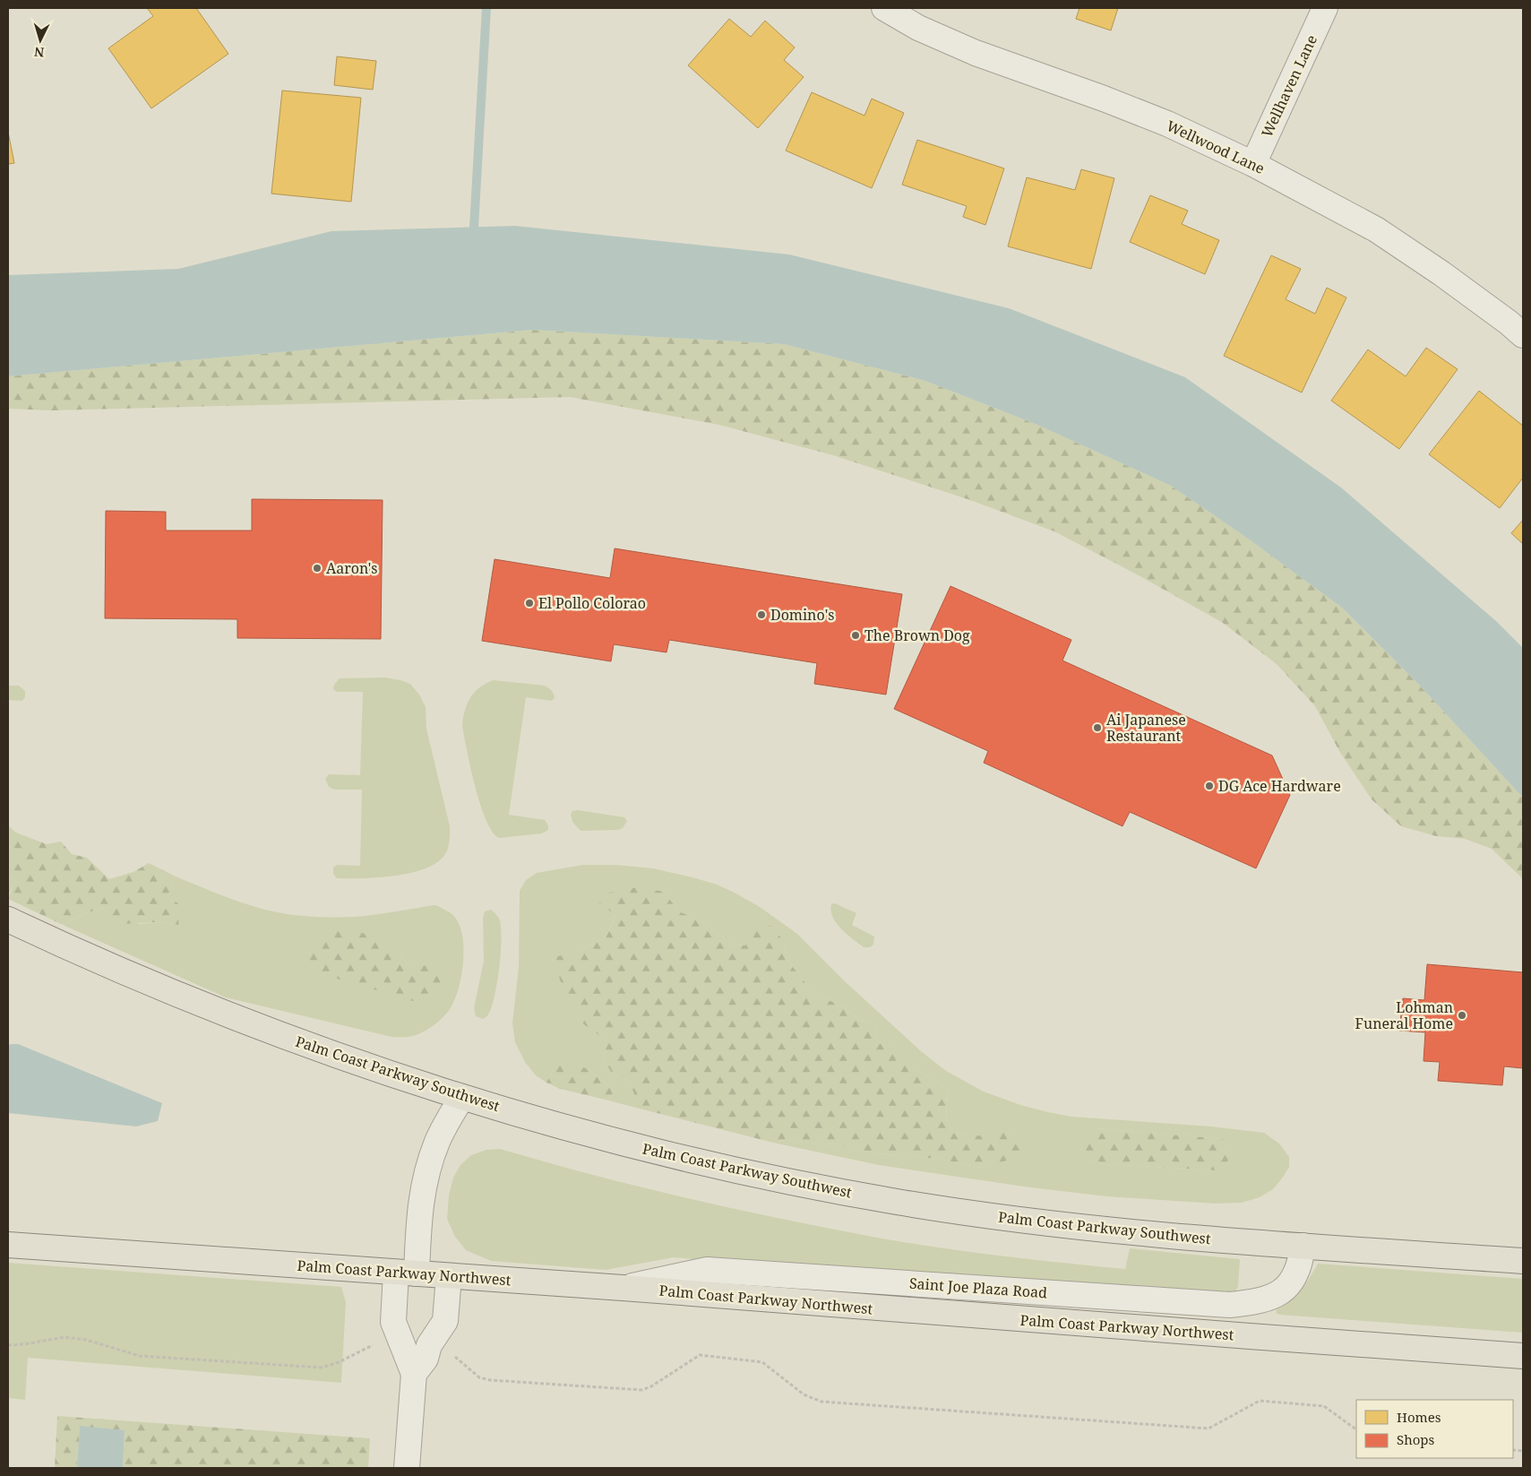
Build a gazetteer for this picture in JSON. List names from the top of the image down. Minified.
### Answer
{"streets":{"main road":["Palm Coast Parkway Southwest","Palm Coast Parkway Northwest"],"street":["Wellhaven Lane","Wellwood Lane","Saint Joe Plaza Road"]},"crossings":[["Wellhaven Lane","Wellwood Lane"],["Palm Coast Parkway Southwest","Saint Joe Plaza Road"],["Palm Coast Parkway Northwest","Saint Joe Plaza Road"]],"places":["Aaron's","El Pollo Colorao","Domino's","The Brown Dog","Ai Japanese Restaurant","DG Ace Hardware","Lohman Funeral Home"],"legend":["Homes","Shops"],"north":"bottom"}
